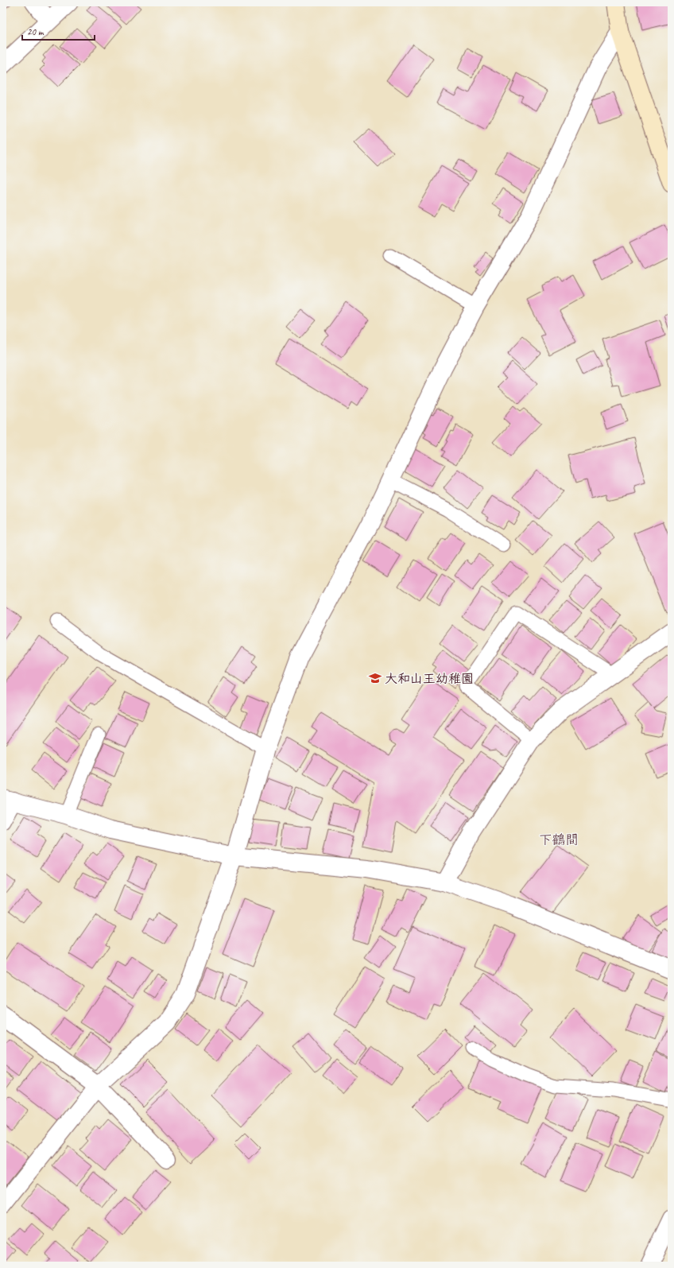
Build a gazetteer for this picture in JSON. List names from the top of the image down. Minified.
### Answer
{"districts":["下鶴間"],"places":{"school or university":["大和山王幼稚園"]},"scale_bar":"20 m"}
